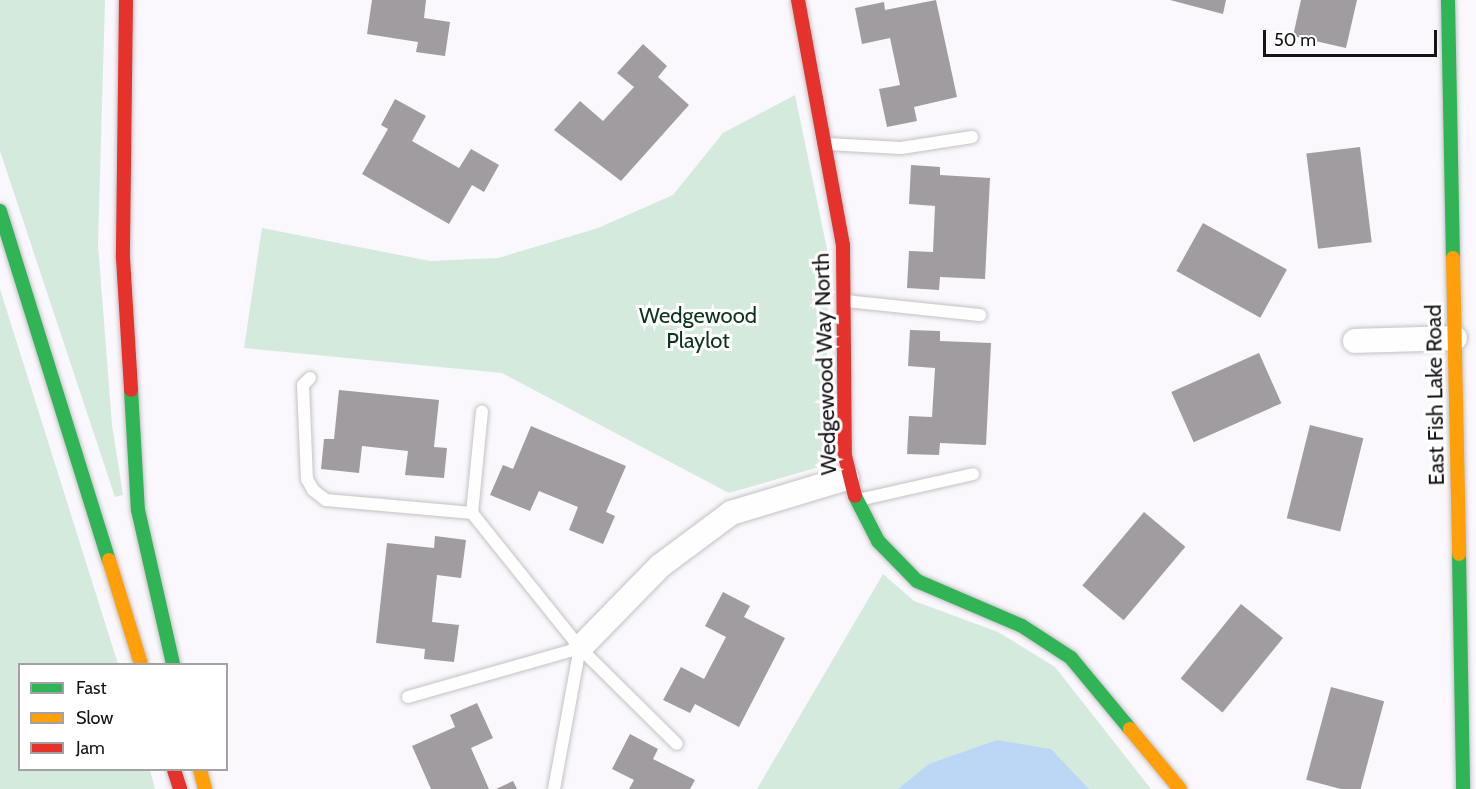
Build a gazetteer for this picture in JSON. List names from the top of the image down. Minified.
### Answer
{"streets":{"main road":["Wedgewood Way North","East Fish Lake Road"]},"parks":["Wedgewood Playlot"],"legend":["Fast","Slow","Jam"],"scale_bar":"50 m"}
